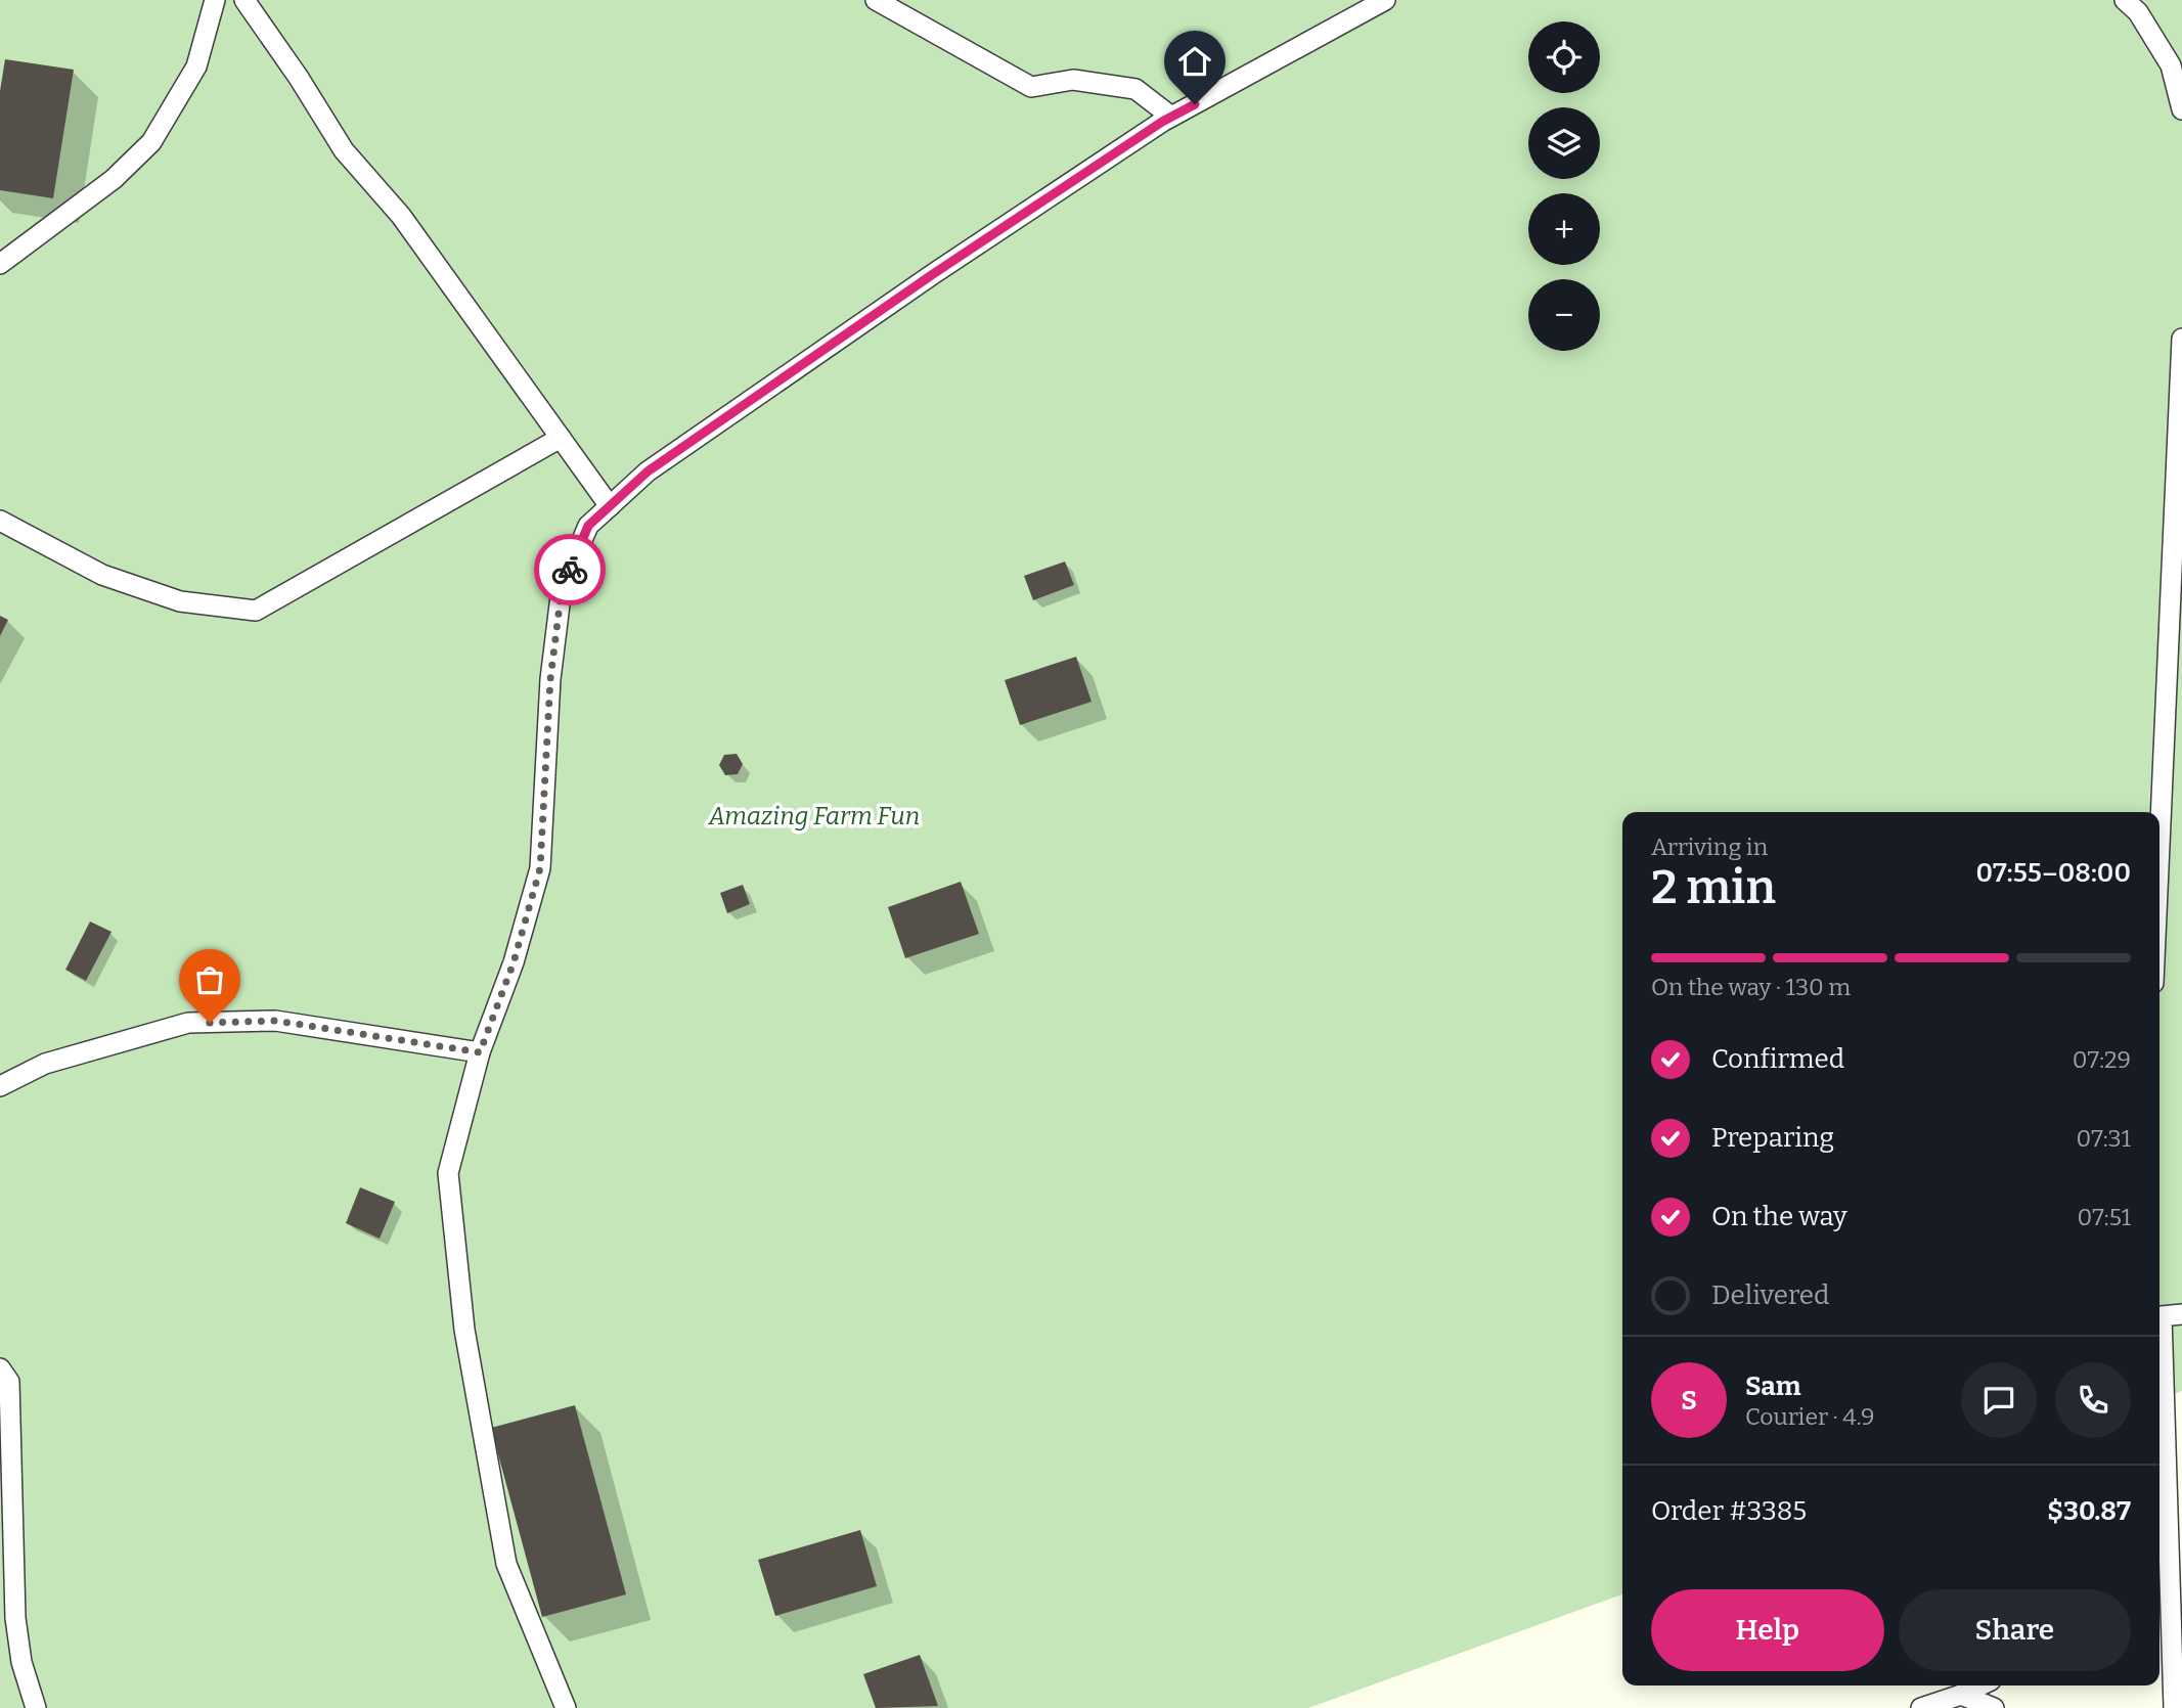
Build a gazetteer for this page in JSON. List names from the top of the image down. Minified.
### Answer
{"parks":["Amazing Farm Fun"],"page":{"map_buttons":["+","−"],"heading":["2 min","Arriving in","07:55–08:00"],"panel":["Sam","Courier · 4.9","Order #3385","$30.87"],"bar":"On the way · 130 m","list":[["Confirmed","07:29"],["Preparing","07:31"],["On the way","07:51"],"Delivered"],"round":"S","buttons":["Help","Share"]}}
